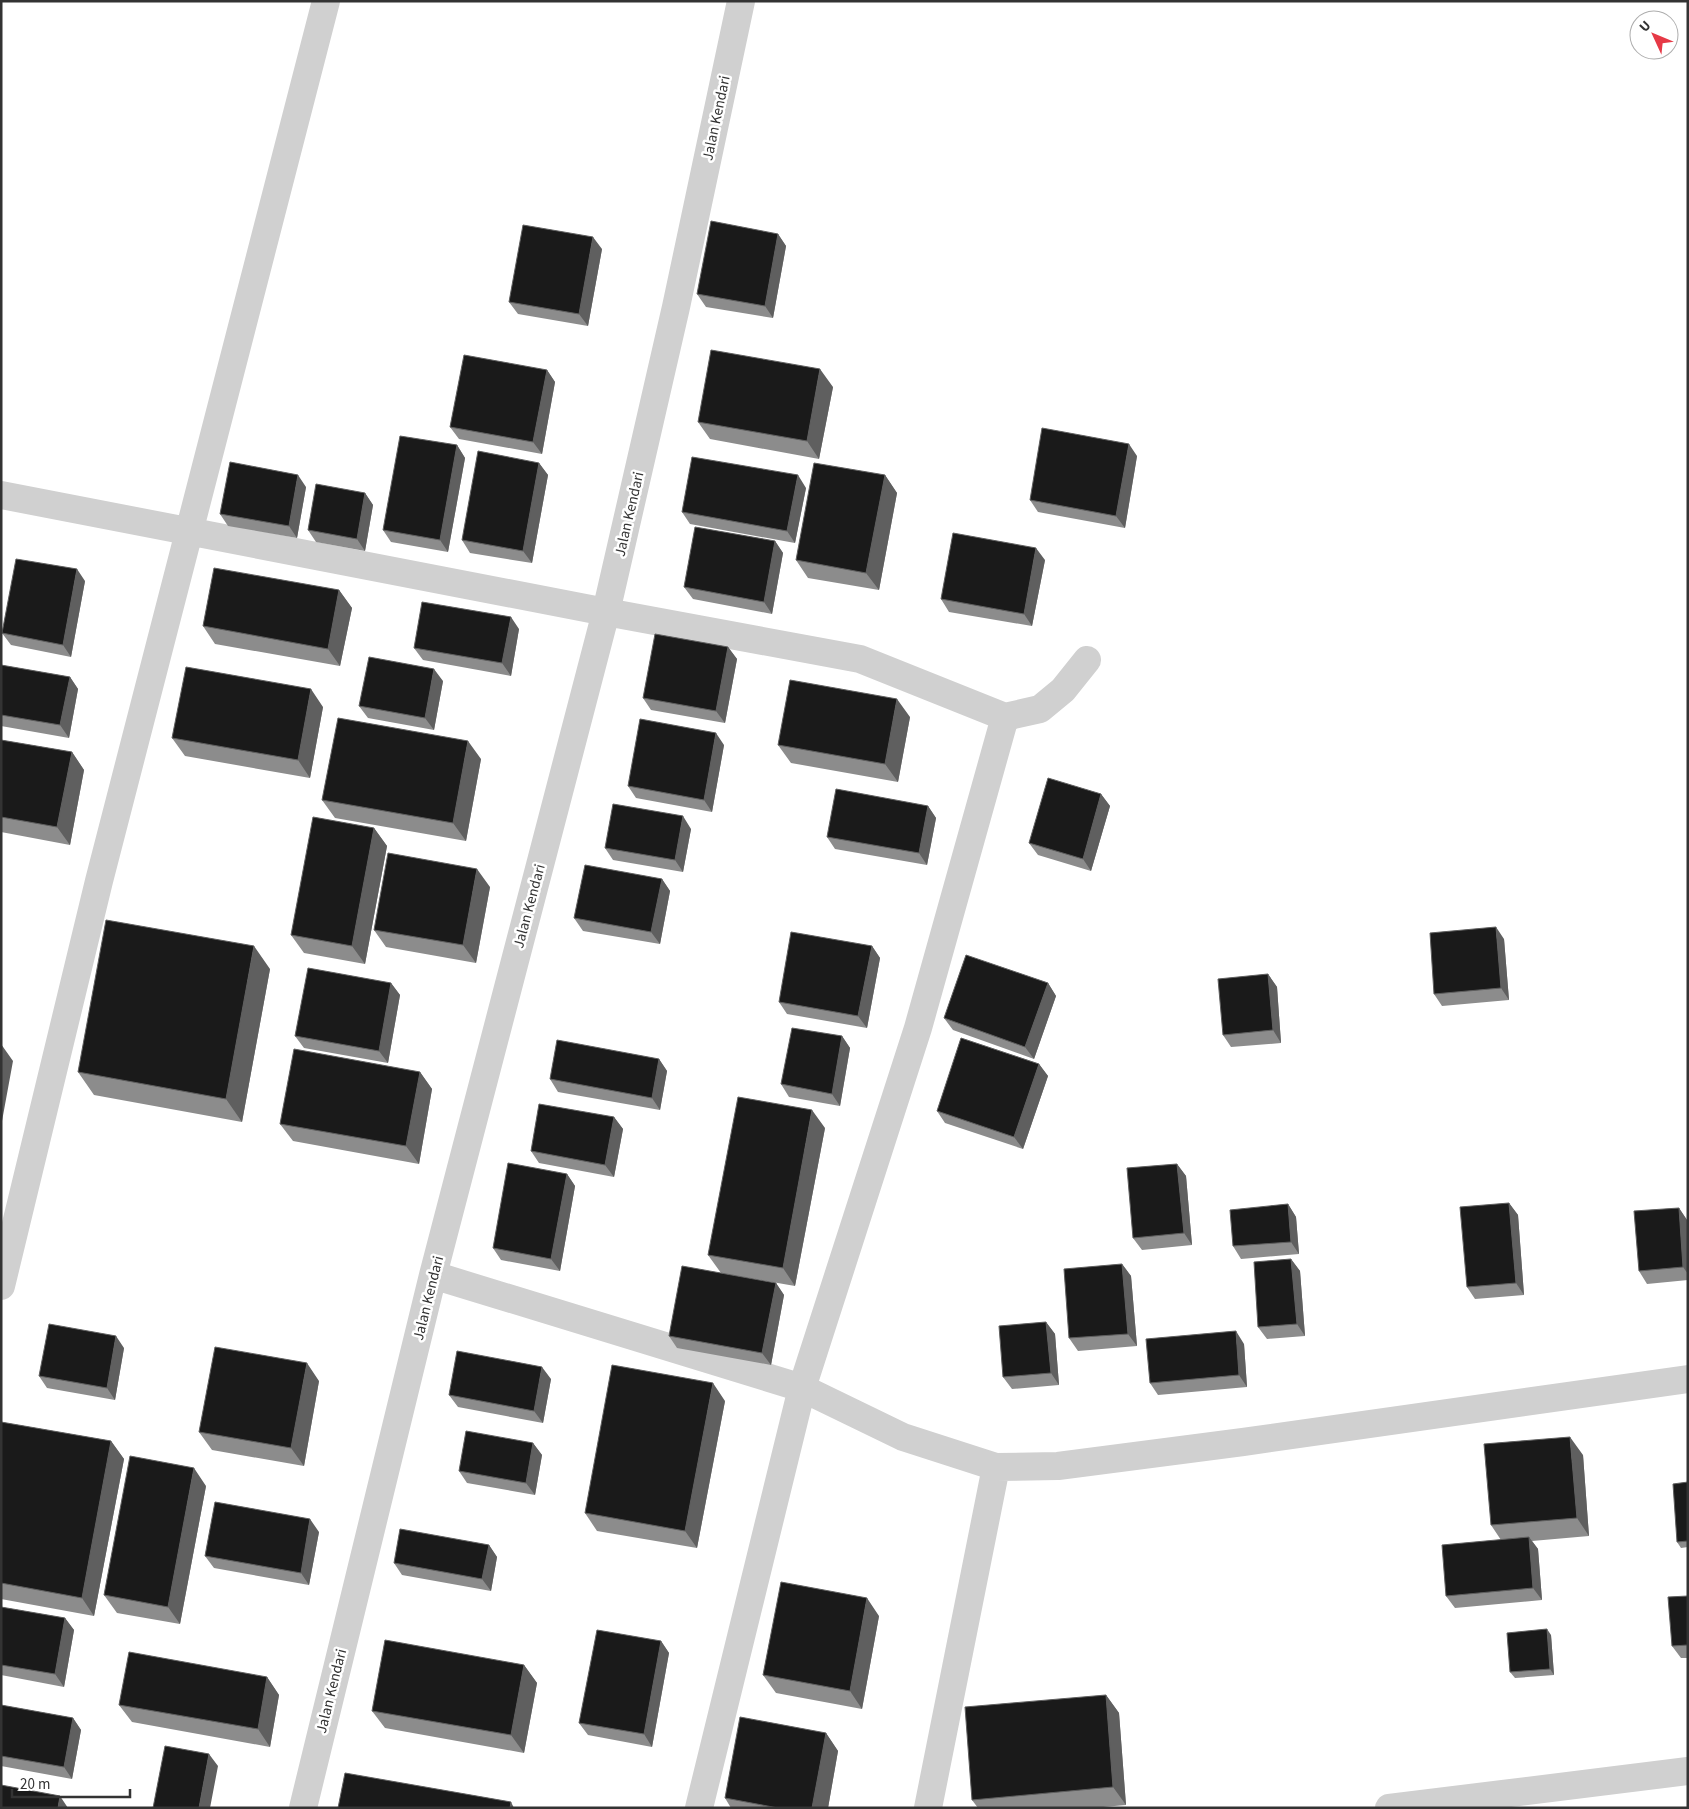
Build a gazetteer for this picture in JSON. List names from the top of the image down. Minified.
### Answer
{"streets":{"street":["Jalan Kendari"]},"scale_bar":"20 m","north":"top left"}
